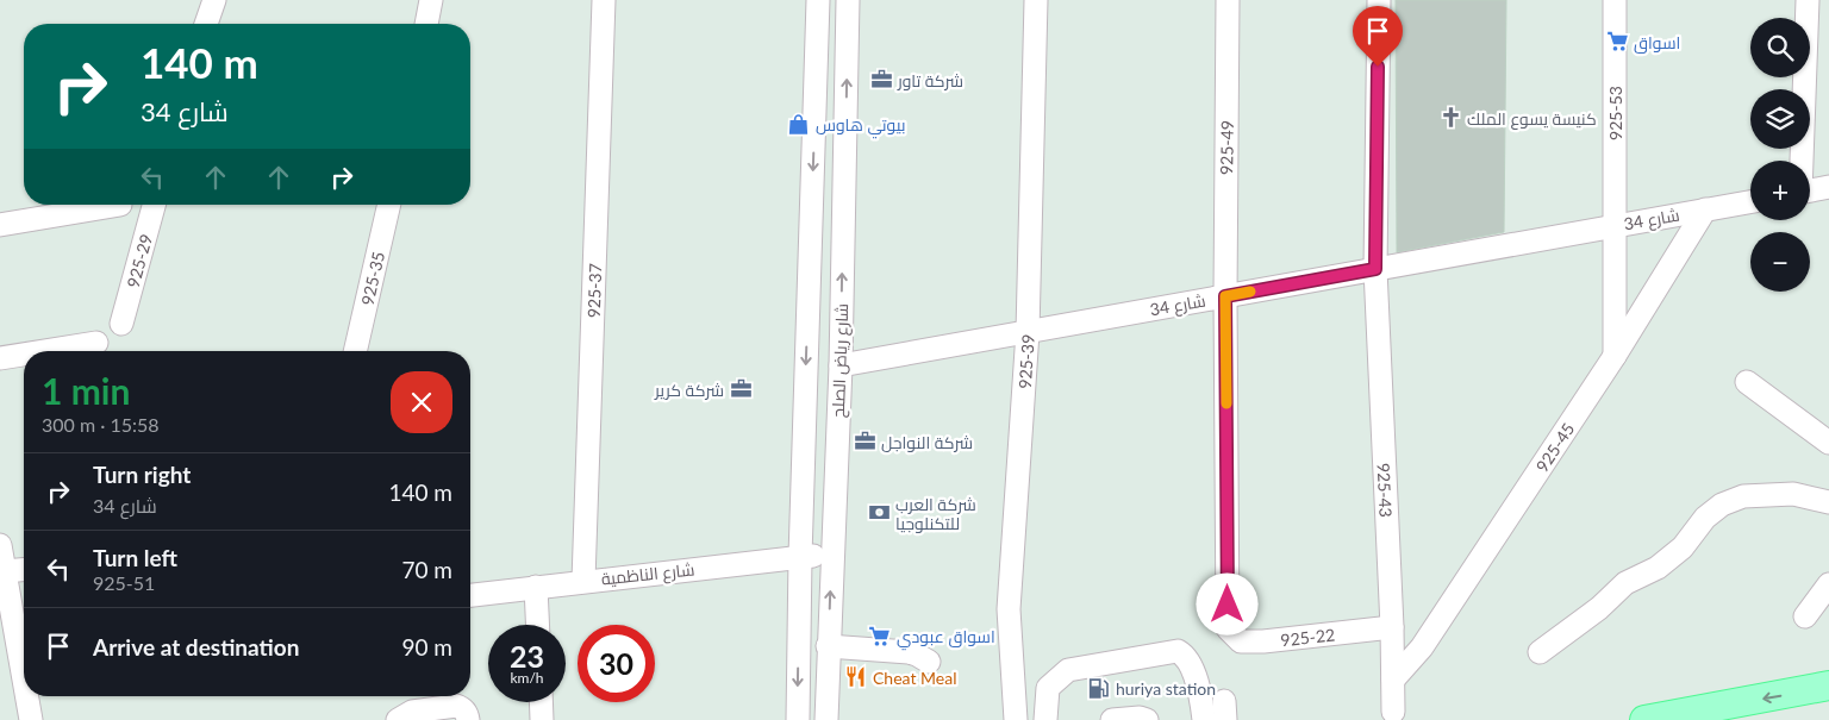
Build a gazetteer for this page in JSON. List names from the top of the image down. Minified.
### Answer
{"streets":{"street":["925-53","925-49","شارع 34","925-29","925-35","925-37","شارع رياض الصلح","925-39","925-45","925-43","شارع الناظمية","925-22"]},"crossings":[["925-53","شارع 34"],["925-53","925-45"],["925-49","شارع 34"],["925-49","925-22"],["شارع 34","شارع رياض الصلح"],["شارع 34","925-39"],["شارع 34","925-45"],["شارع 34","925-43"],["925-37","شارع الناظمية"],["شارع رياض الصلح","شارع الناظمية"],["925-45","925-43"],["925-43","925-22"]],"places":{"supermarket":["اسواق","اسواق عبودي"],"office":["شركة تاور","شركة كرير","شركة النواجل"],"church":["كنيسة يسوع الملك"],"shop":["بيوتي هاوس"],"bank":["شركة العرب للتكنلوجيا"],"restaurant":["Cheat Meal"],"fuel station":["huriya station"]},"page":{"map_buttons":["+","−"],"turn":["140 m","شارع 34"],"heading":["1 min","300 m · 15:58"],"list":[{"name":"Turn right","note":"شارع 34","value":"140 m"},{"name":"Turn left","note":"925-51","value":"70 m"},{"name":"Arrive at destination","value":"90 m"}],"speed":"23 km/h","limit":"30"}}
